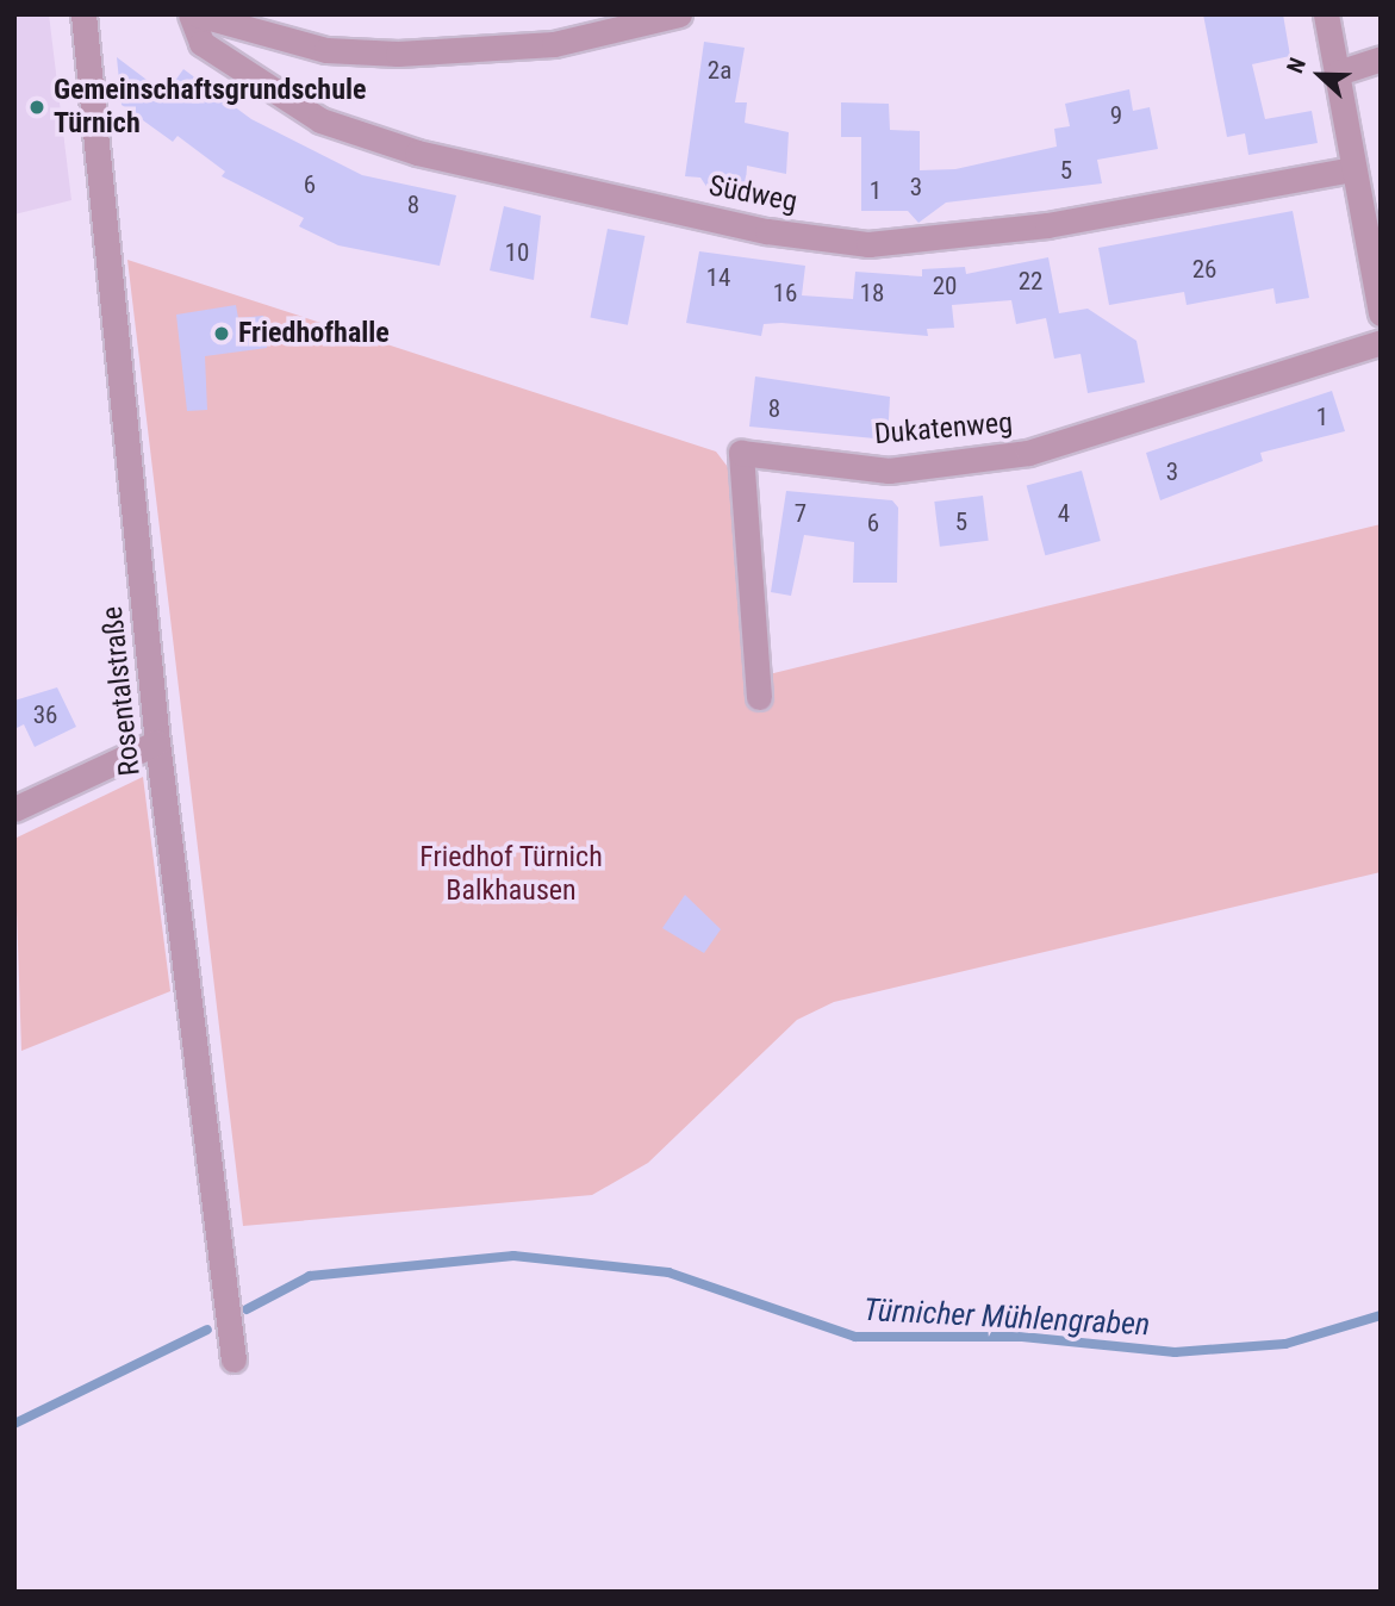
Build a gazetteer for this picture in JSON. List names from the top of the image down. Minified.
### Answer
{"streets":{"street":["Südweg","Dukatenweg","Rosentalstraße"]},"water":["Türnicher Mühlengraben"],"parks":["Friedhof Türnich Balkhausen"],"places":["Gemeinschaftsgrundschule Türnich","Friedhofhalle"],"house_numbers":["2a","9","5","6","3","1","8","10","26","14","22","20","16","18","8","1","3","7","4","5","6","36"],"north":"left"}
